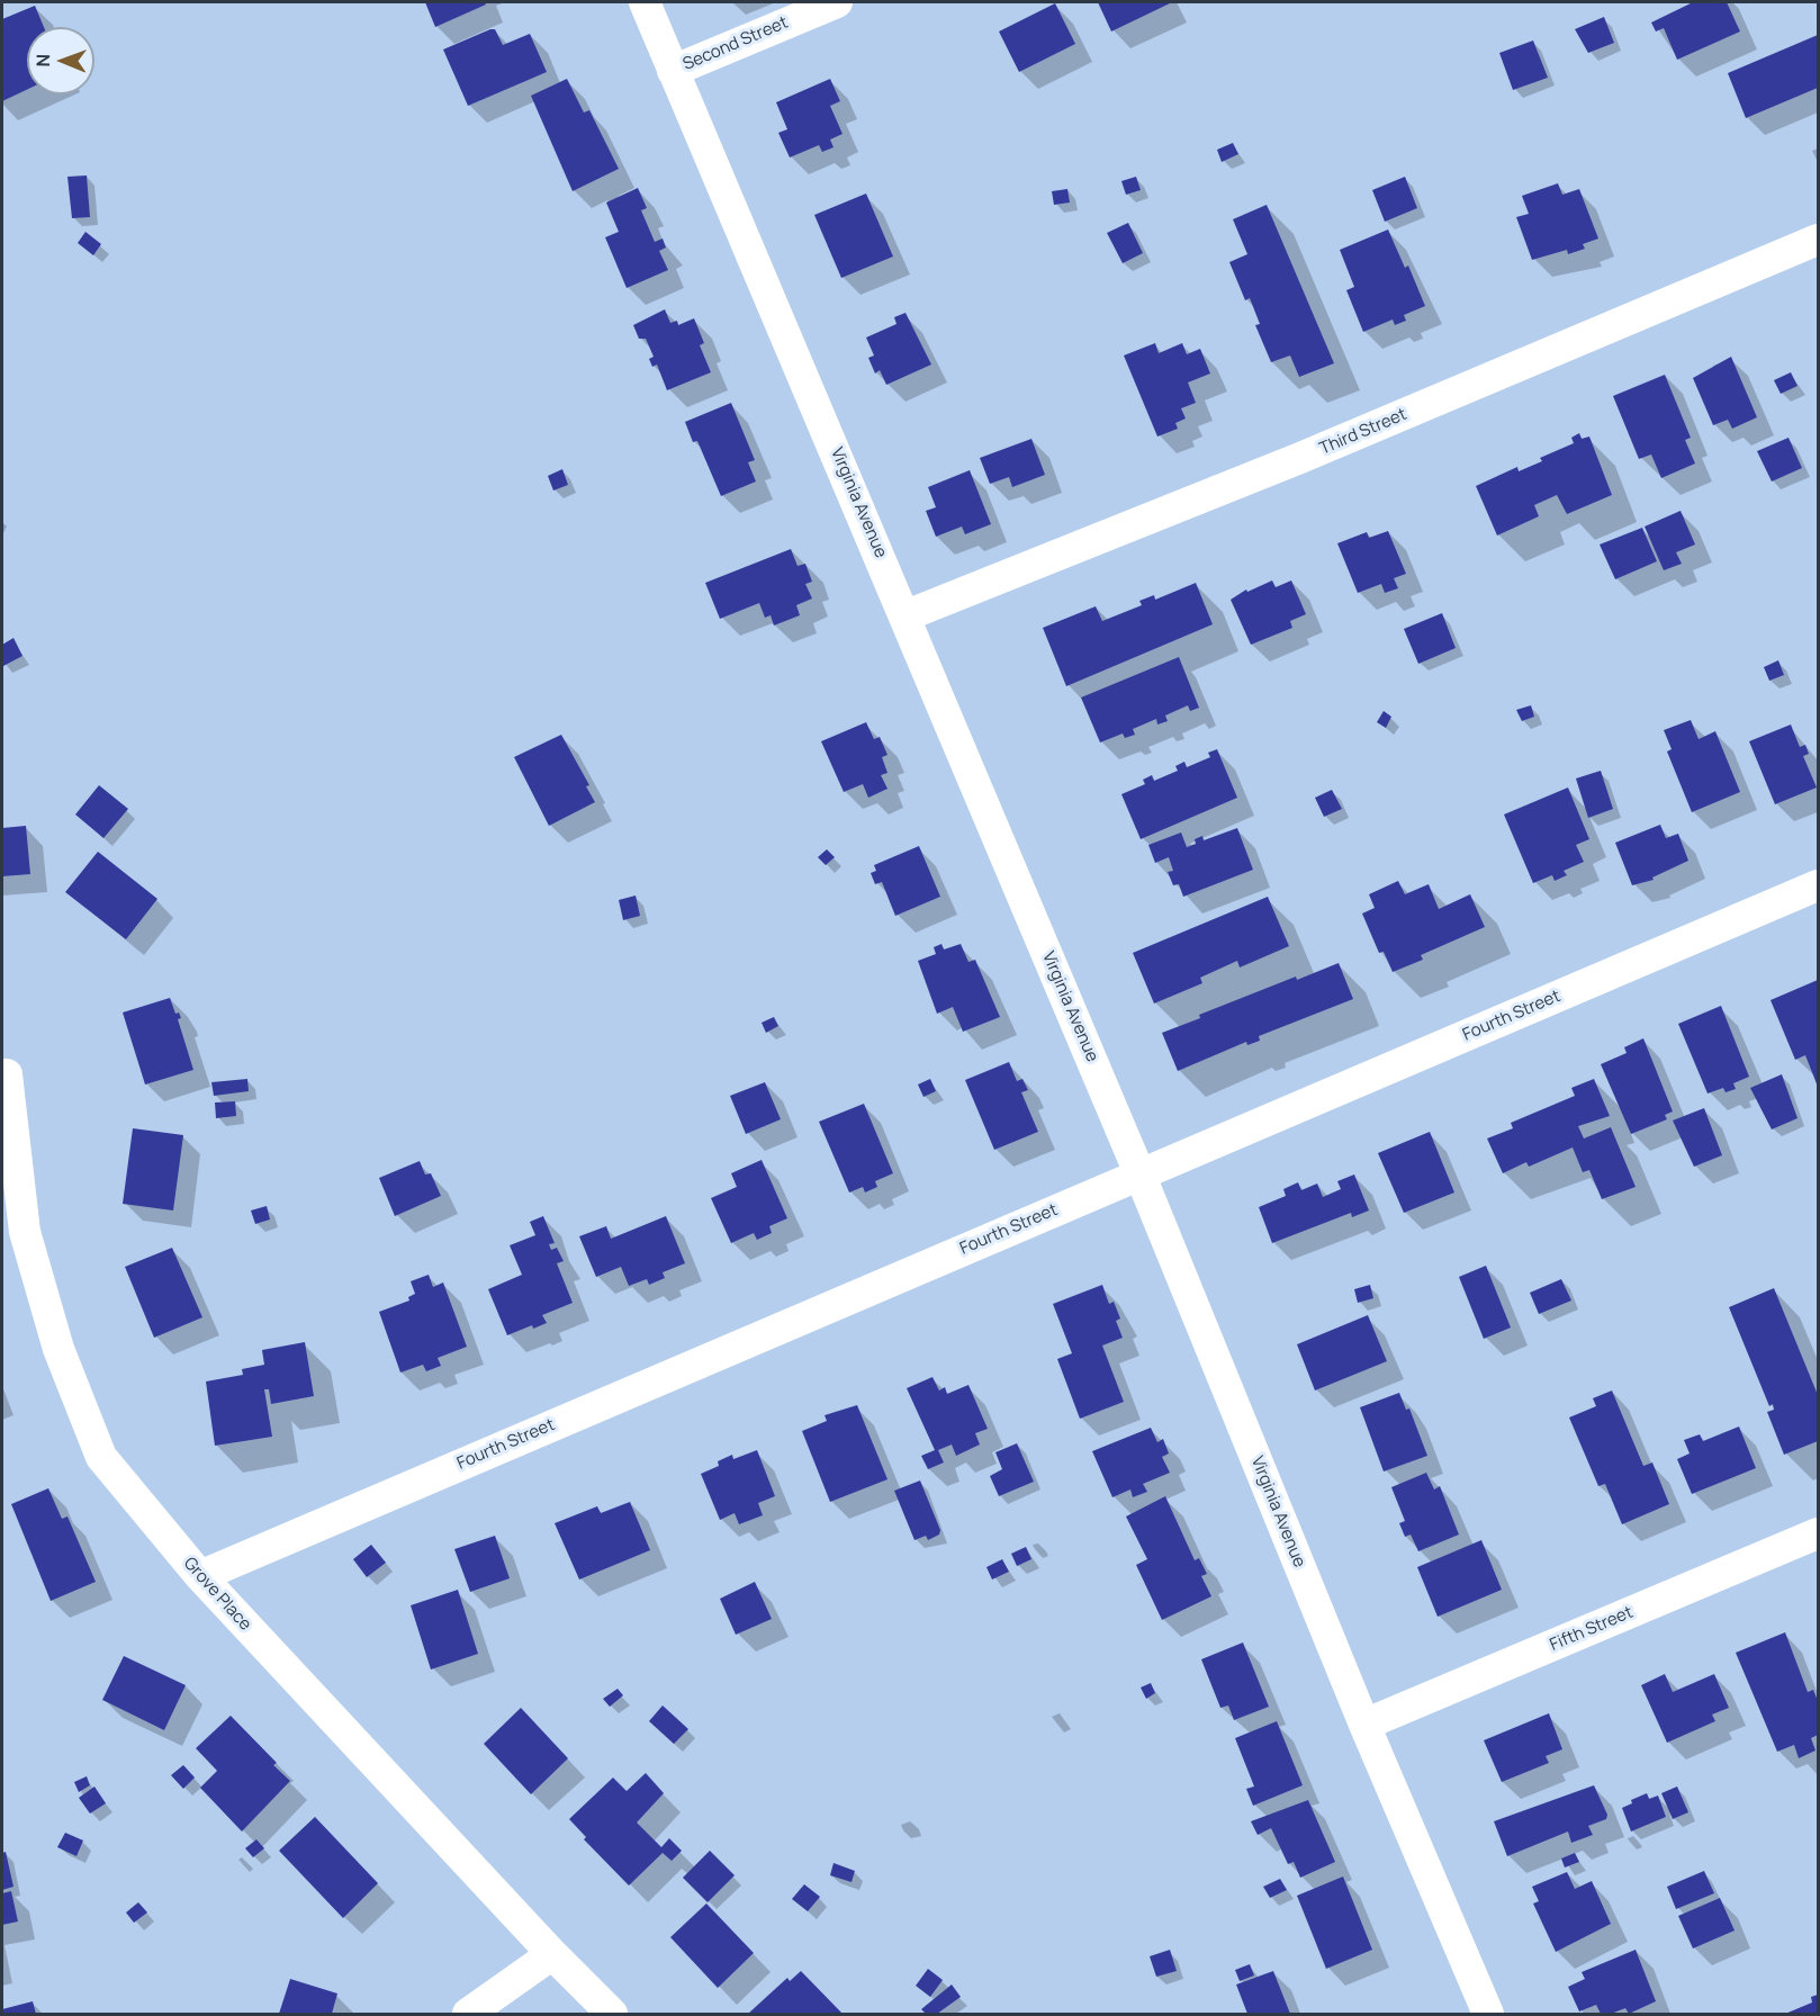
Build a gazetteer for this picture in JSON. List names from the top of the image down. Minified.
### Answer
{"streets":{"street":["Second Street","Third Street","Virginia Avenue","Fourth Street","Grove Place","Fifth Street"]},"crossings":[["Second Street","Virginia Avenue"],["Third Street","Virginia Avenue"],["Virginia Avenue","Fourth Street"],["Virginia Avenue","Fifth Street"],["Fourth Street","Grove Place"]],"north":"left"}
